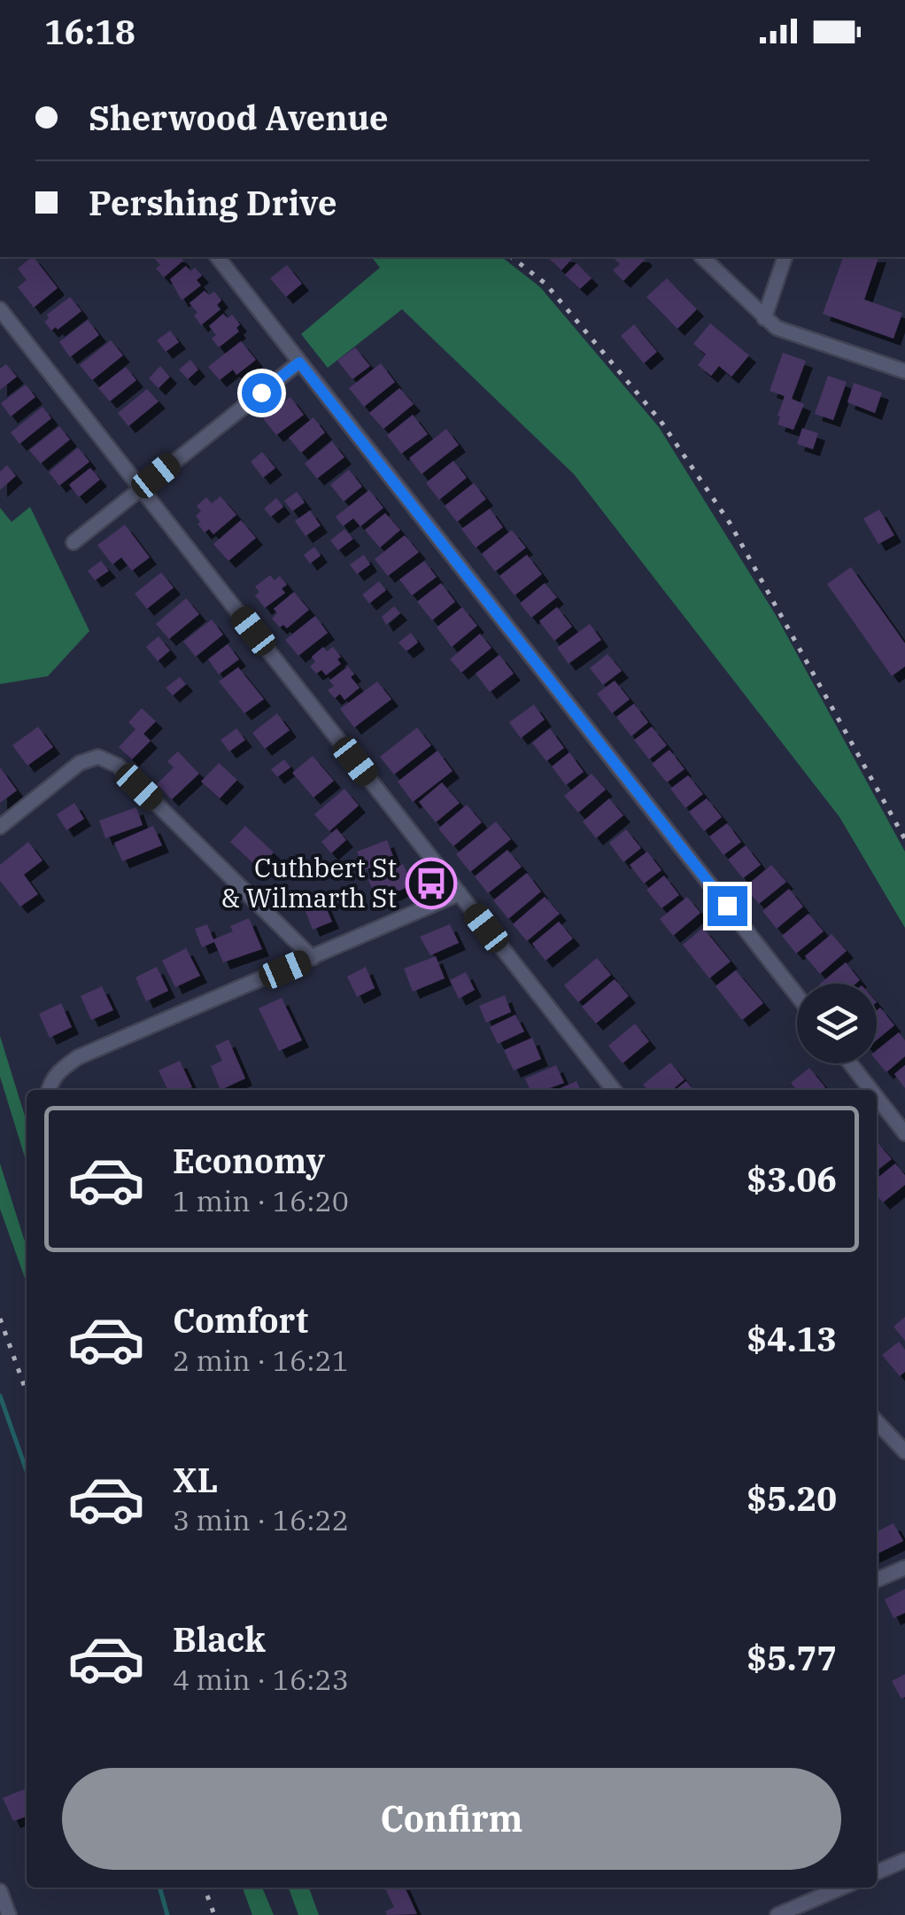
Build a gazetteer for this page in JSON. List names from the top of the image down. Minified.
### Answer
{"places":{"bus stop":["Cuthbert St & Wilmarth St"]},"page":{"status":"16:18","banner":["Sherwood Avenue","Pershing Drive"],"list":[{"name":"Economy","note":"1 min · 16:20","value":"$3.06"},{"name":"Comfort","note":"2 min · 16:21","value":"$4.13"},{"name":"XL","note":"3 min · 16:22","value":"$5.20"},{"name":"Black","note":"4 min · 16:23","value":"$5.77"}],"buttons":"Confirm"}}
